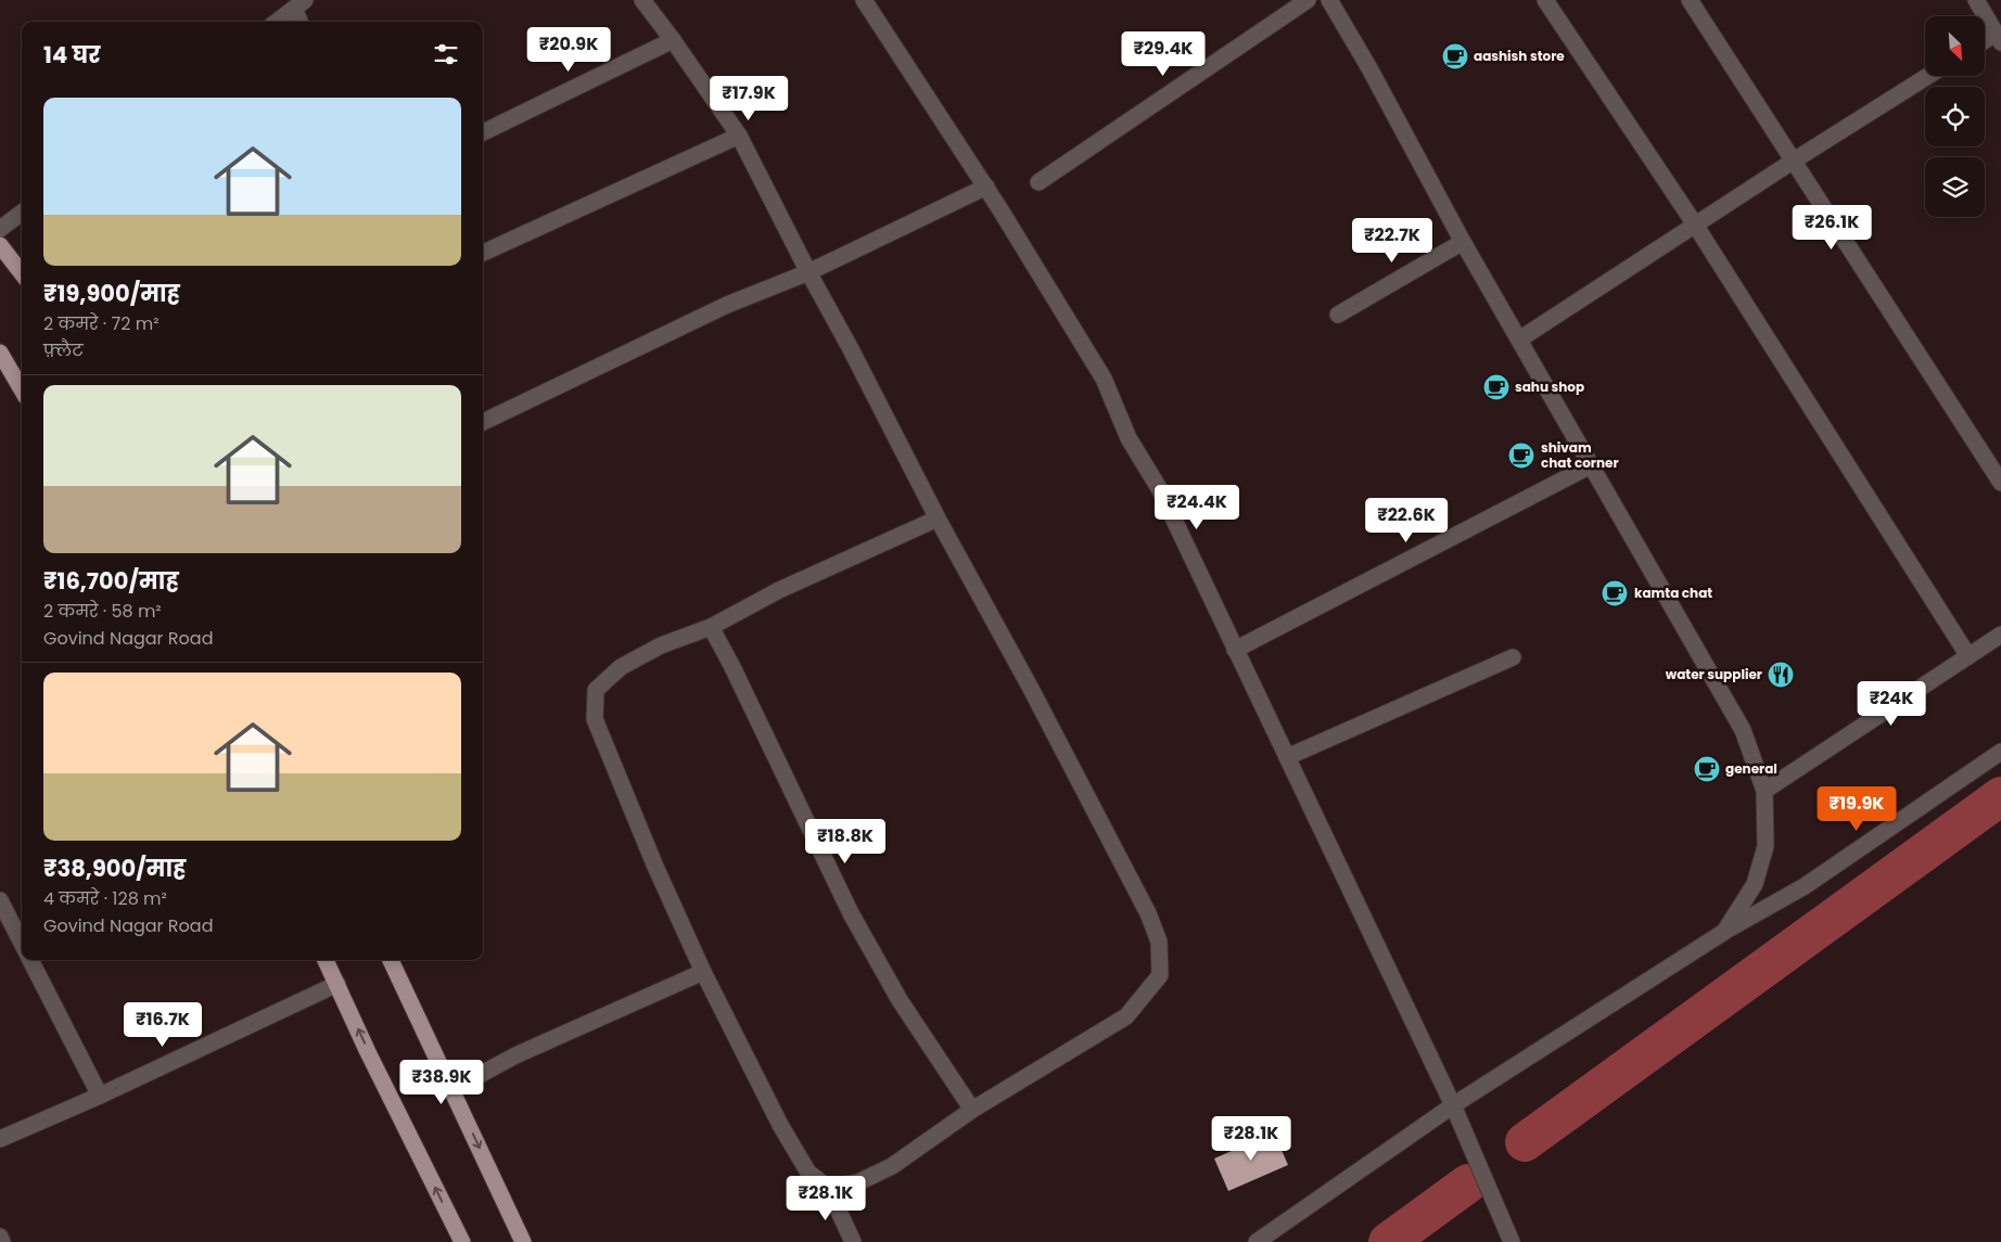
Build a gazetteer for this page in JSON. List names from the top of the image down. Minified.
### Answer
{"places":{"cafe":["aashish store","sahu shop","shivam chat corner","kamta chat","general"],"restaurant":["water supplier"]},"north":"bottom right","page":{"heading":"14 घर","price":["₹20.9K","₹29.4K","₹17.9K","₹26.1K","₹22.7K","₹24.4K","₹22.6K","₹24K","₹19.9K","₹18.8K","₹16.7K","₹38.9K","₹28.1K","₹28.1K"],"list":[{"name":"₹19,900/माह","note":"2 कमरे · 72 m² · फ़्लैट"},{"name":"₹16,700/माह","note":"2 कमरे · 58 m² · Govind Nagar Road"},{"name":"₹38,900/माह","note":"4 कमरे · 128 m² · Govind Nagar Road"}]}}
